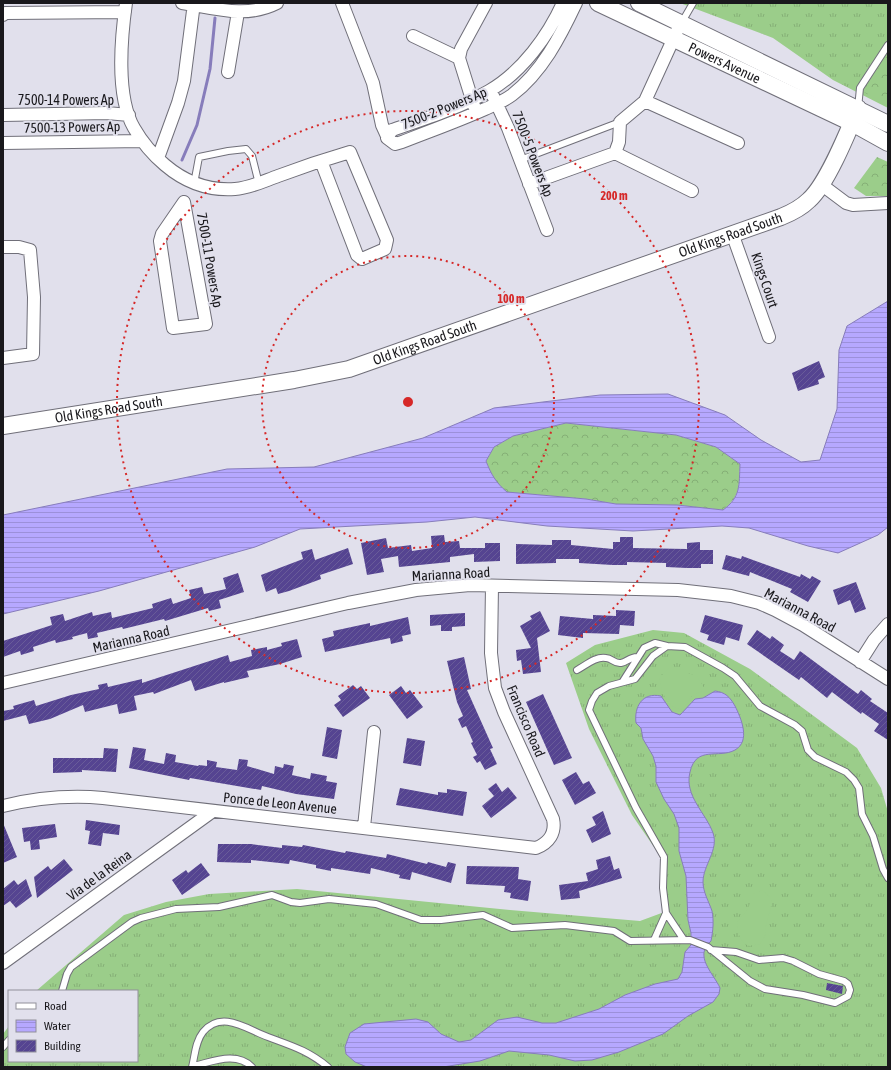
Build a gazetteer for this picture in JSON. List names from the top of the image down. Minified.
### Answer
{"streets":{"street":["Powers Avenue","7500-14 Powers Ap","7500-2 Powers Ap","7500-13 Powers Ap","7500-5 Powers Ap","Old Kings Road South","7500-11 Powers Ap","Kings Court","Marianna Road","Francisco Road","Ponce de Leon Avenue","Via de la Reina"]},"crossings":[["Powers Avenue","Old Kings Road South"],["7500-2 Powers Ap","7500-5 Powers Ap"],["Old Kings Road South","Kings Court"],["Marianna Road","Francisco Road"],["Francisco Road","Ponce de Leon Avenue"],["Ponce de Leon Avenue","Via de la Reina"]],"legend":["Road","Water","Building"],"rings":["200 m","100 m"]}
